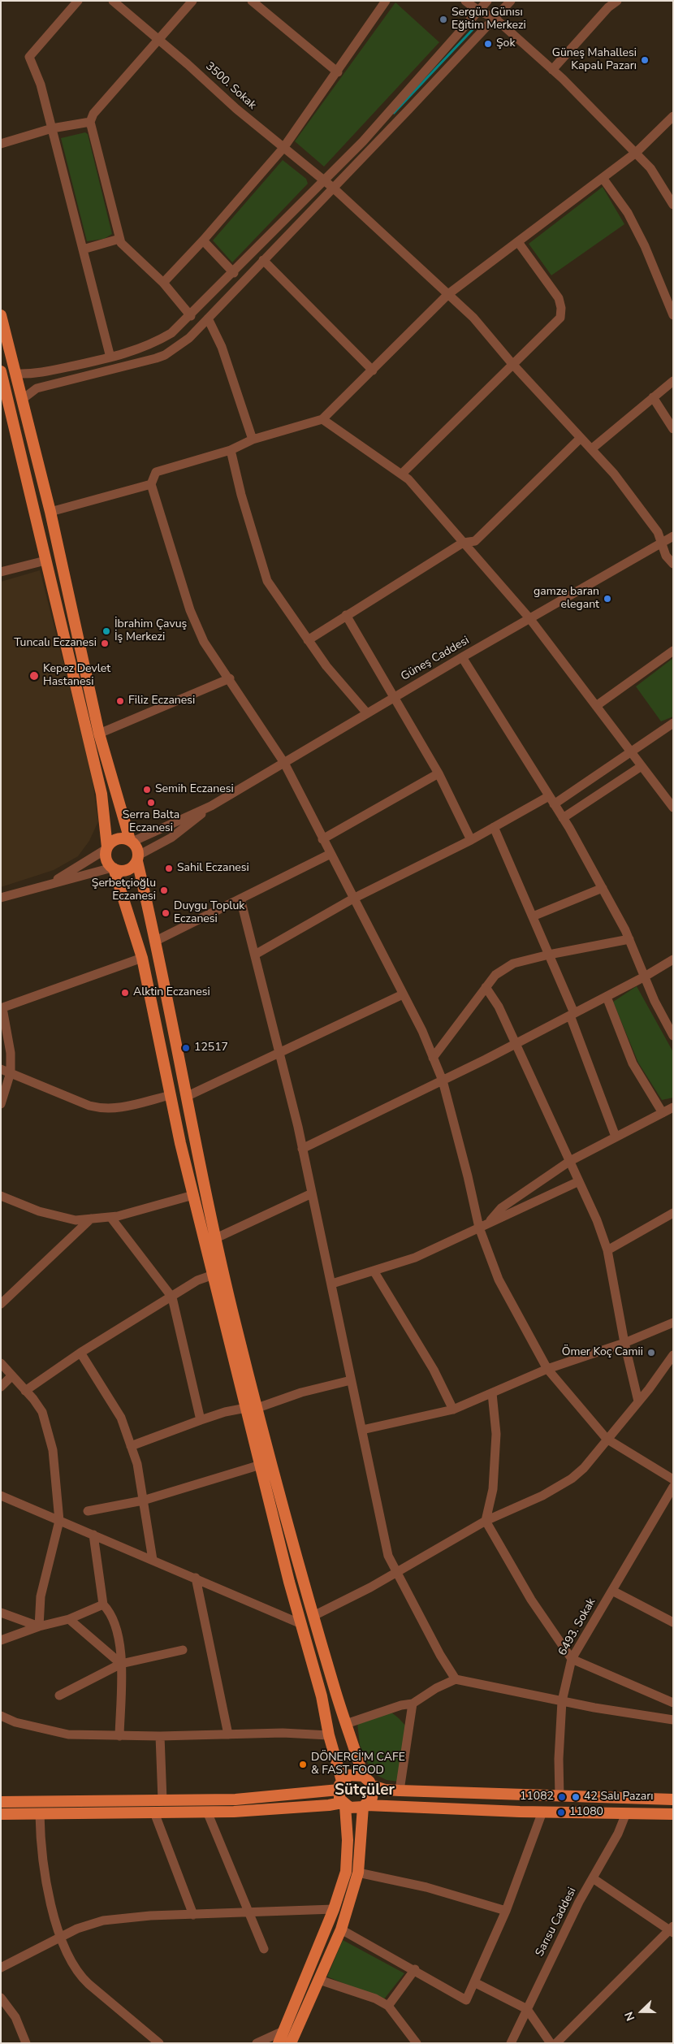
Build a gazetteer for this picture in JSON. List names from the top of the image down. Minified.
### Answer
{"streets":{"street":["3500. Sokak","Güneş Caddesi","6493. Sokak","Sarısu Caddesi"]},"crossings":[["3500. Sokak","Güneş Caddesi"]],"districts":["Sütçüler"],"places":["Sergün Günısı Eğitim Merkezi","Şok","Güneş Mahallesi Kapalı Pazarı","gamze baran elegant","İbrahim Çavuş İş Merkezi","Tuncalı Eczanesi","Kepez Devlet Hastanesi","Filiz Eczanesi","Semih Eczanesi","Serra Balta Eczanesi","Sahil Eczanesi","Şerbetçioğlu Eczanesi","Duygu Topluk Eczanesi","Alktin Eczanesi","12517","Ömer Koç Camii","DÖNERCİ'M CAFE & FAST FOOD","11082","42 Salı Pazarı","11080"],"north":"left"}
